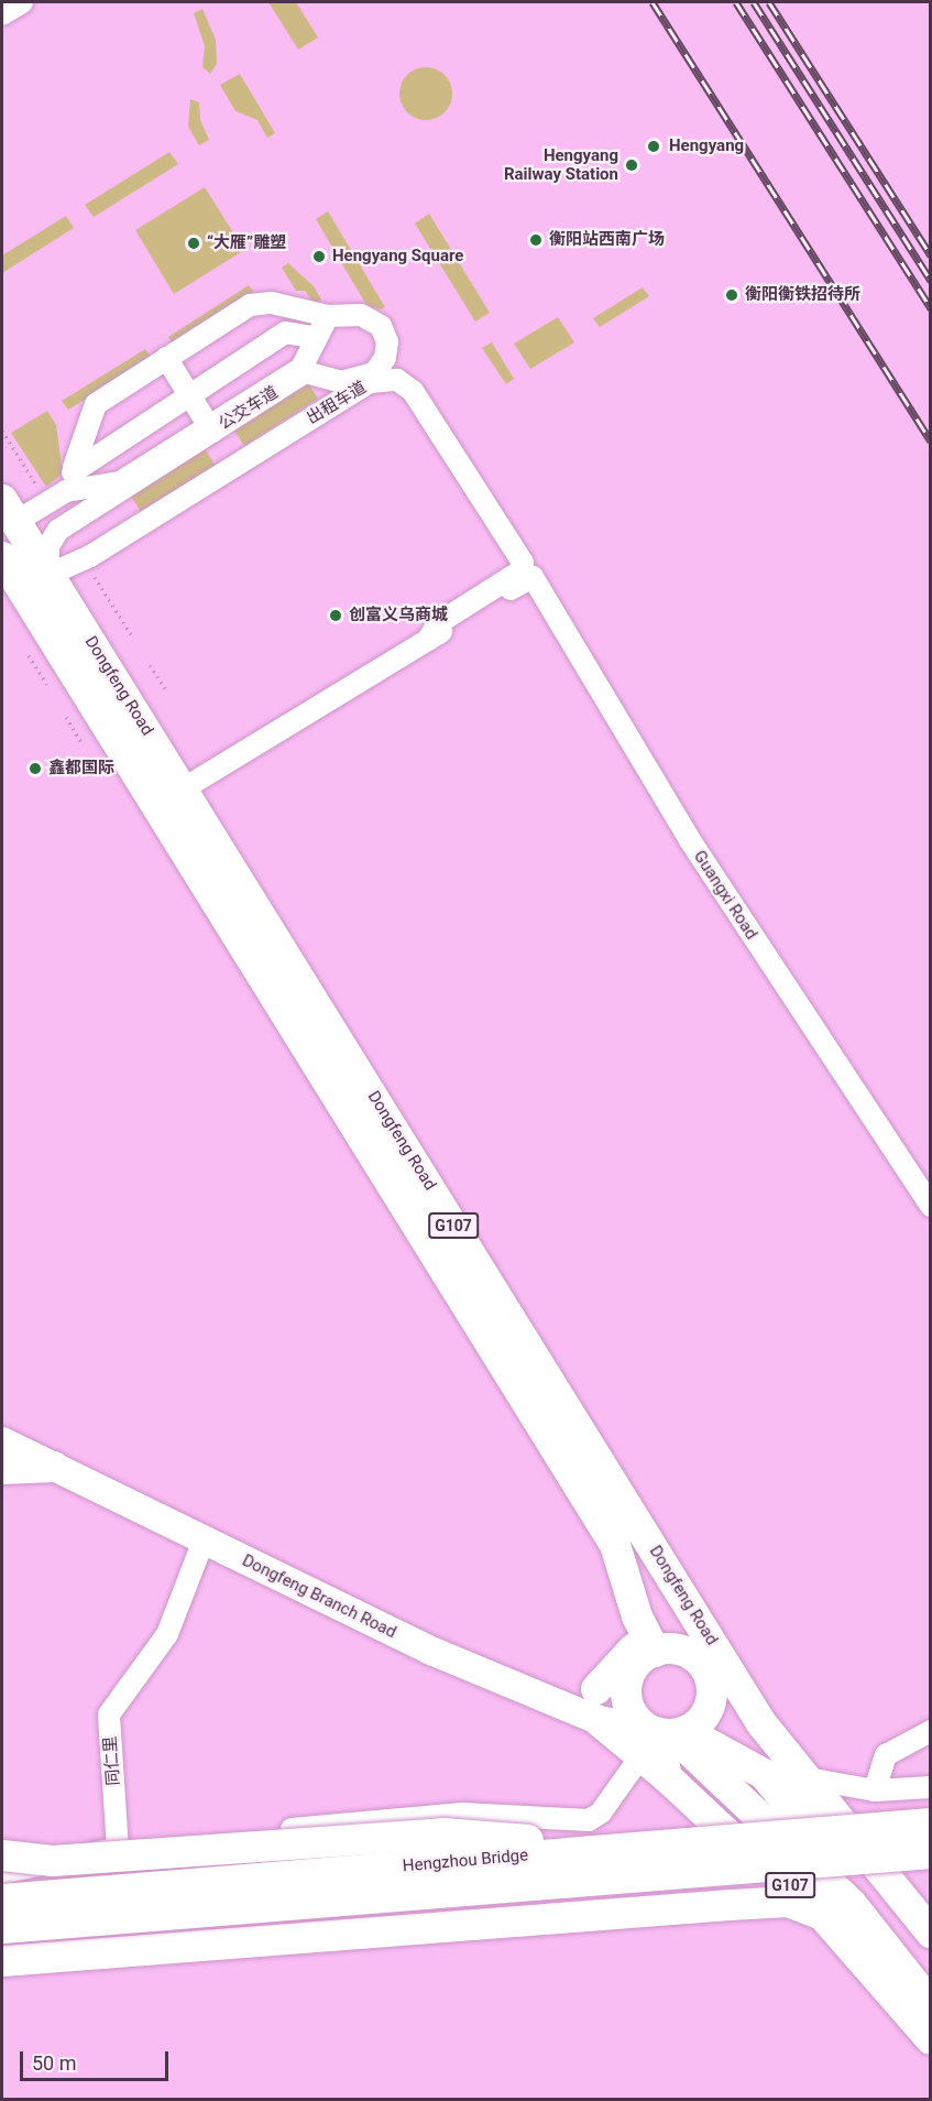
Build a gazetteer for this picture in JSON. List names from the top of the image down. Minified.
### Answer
{"streets":{"highway":["Dongfeng Road","G107","Hengzhou Bridge"],"main road":["Dongfeng Branch Road"],"street":["出租车道","公交车道","Guangxi Road","同仁里"]},"crossings":[["出租车道","公交车道"],["出租车道","Dongfeng Road"],["出租车道","Guangxi Road"],["公交车道","Dongfeng Road"],["Dongfeng Road","G107"],["Dongfeng Branch Road","同仁里"]],"places":["Hengyang","Hengyang Railway Station","衡阳站西南广场","“大雁”雕塑","Hengyang Square","衡阳衡铁招待所","创富义乌商城","鑫都国际"],"scale_bar":"50 m"}
